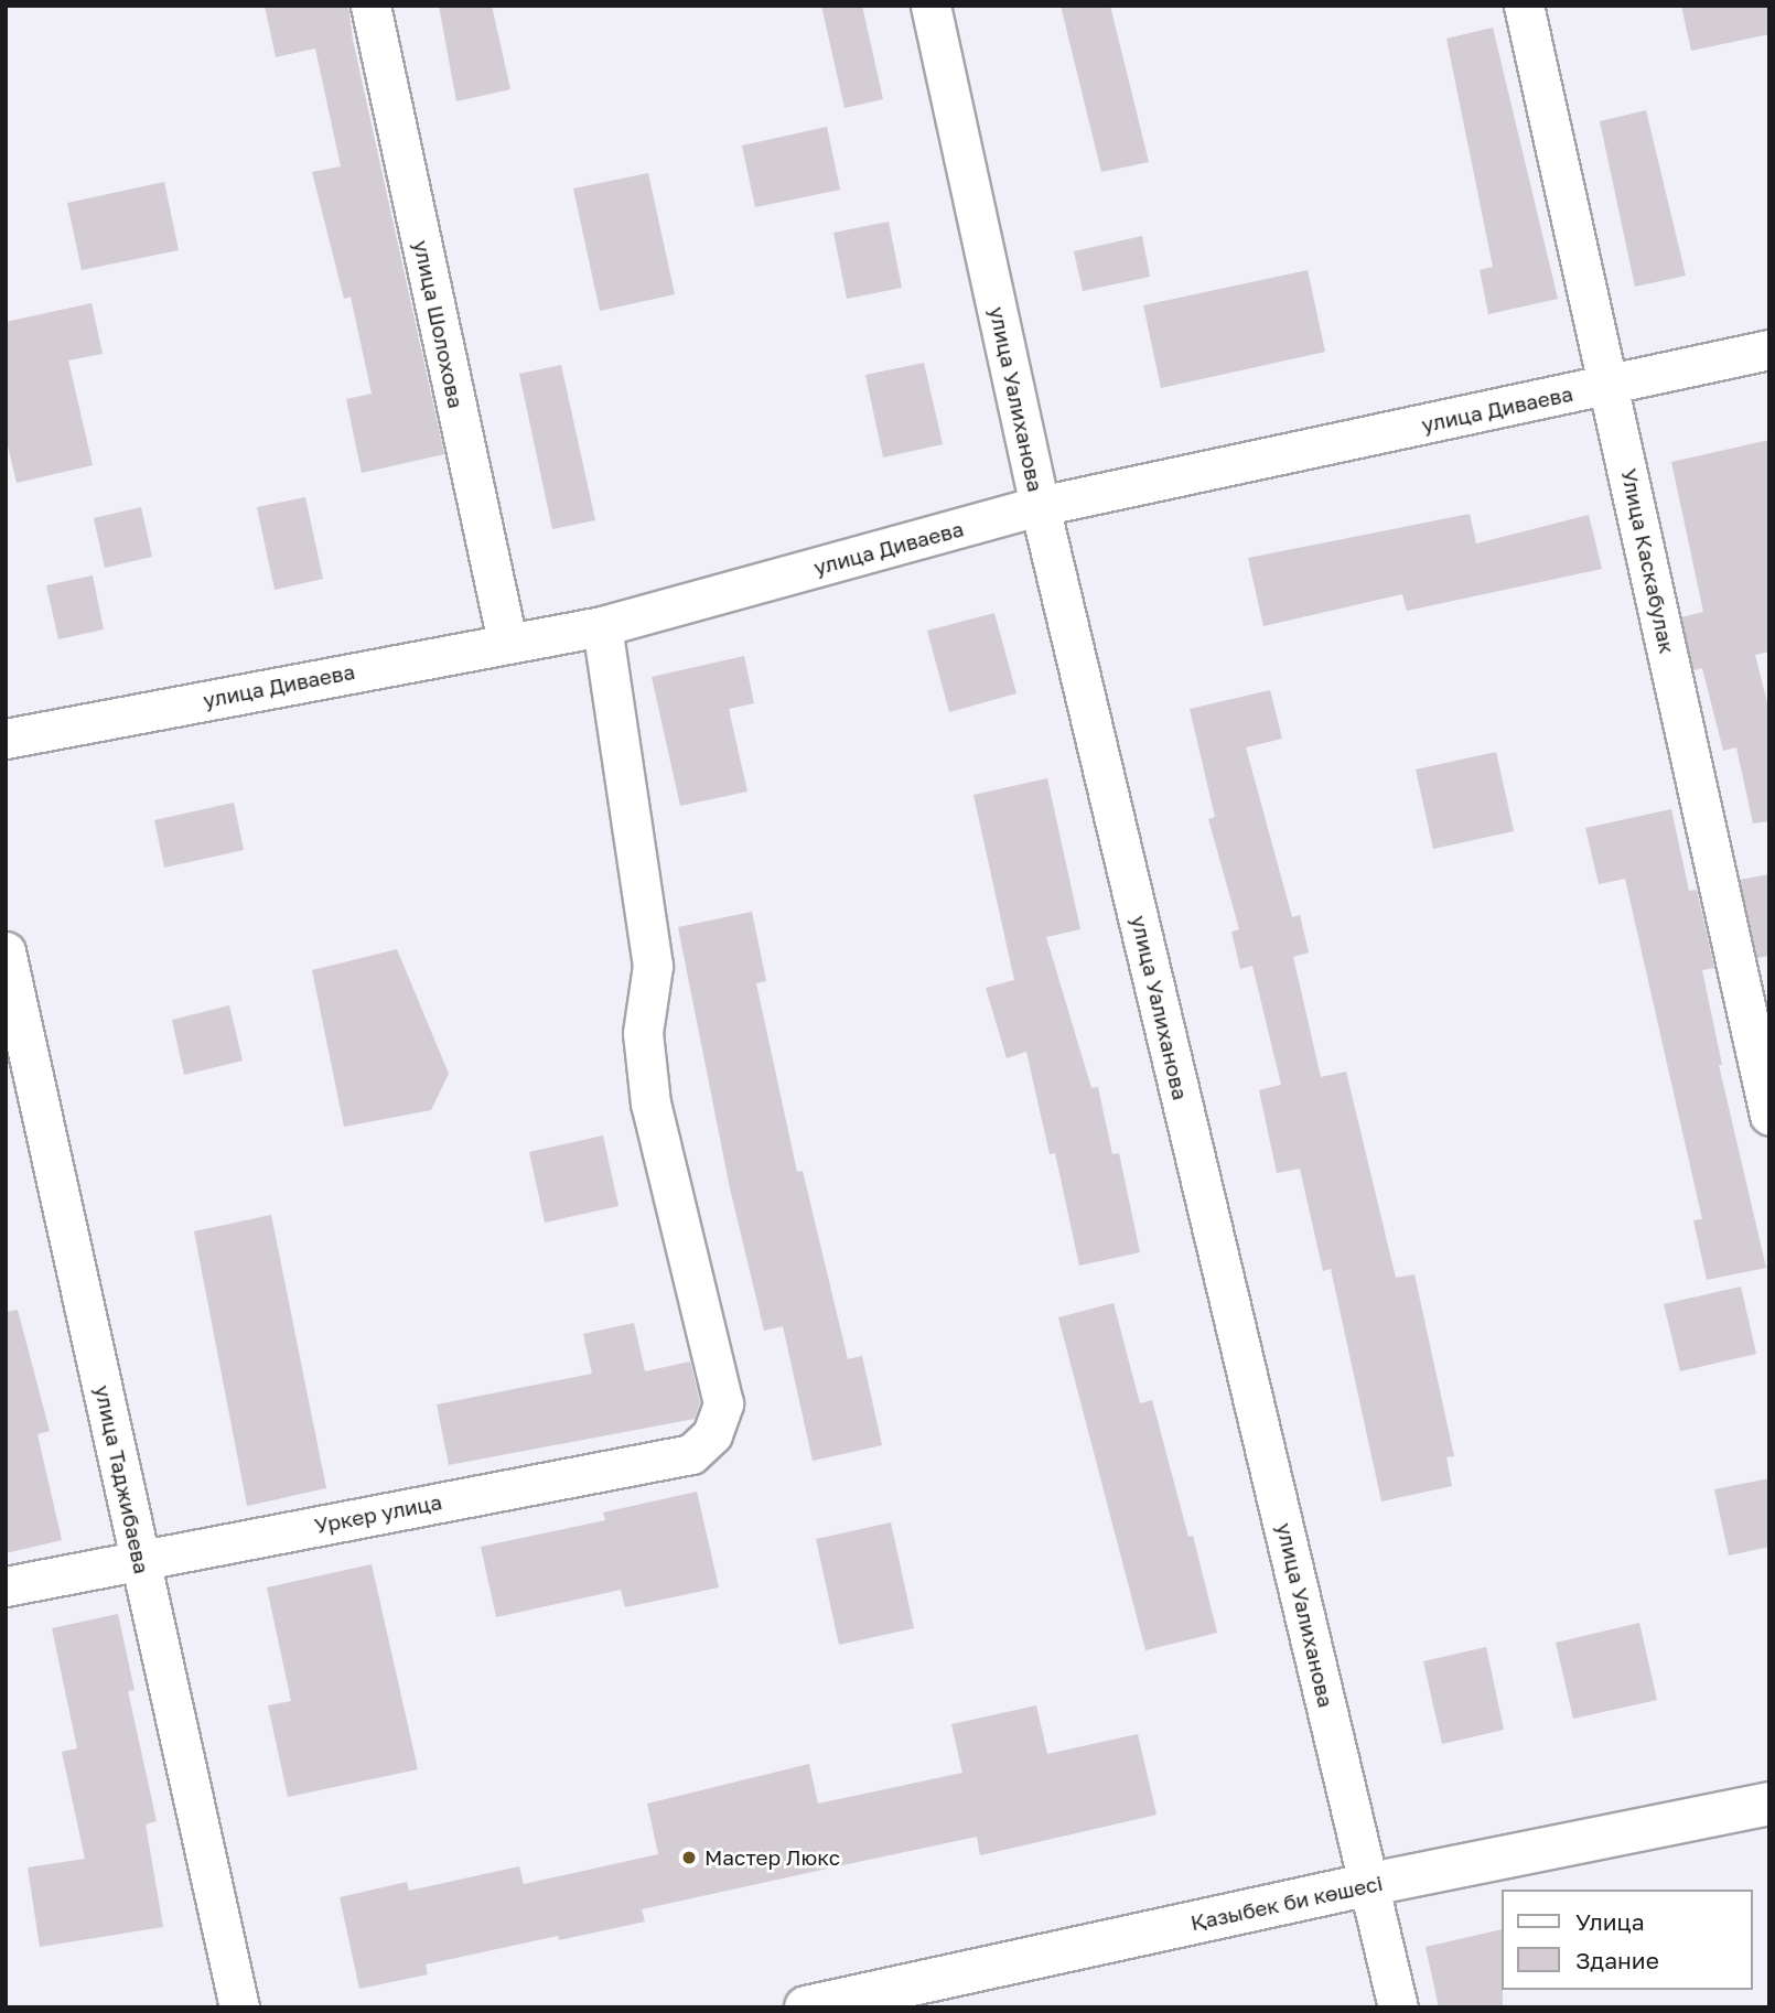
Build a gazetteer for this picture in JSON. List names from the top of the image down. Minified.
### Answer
{"streets":{"main road":["Қазыбек би көшесі"],"street":["улица Шолохова","улица Уалиханова","улица Диваева","Улица Каскабулак","улица Таджибаева","Уркер улица"]},"crossings":[["улица Шолохова","улица Диваева"],["улица Уалиханова","улица Диваева"],["улица Уалиханова","Қазыбек би көшесі"],["улица Диваева","Улица Каскабулак"],["улица Диваева","Уркер улица"],["улица Таджибаева","Уркер улица"]],"places":["Мастер Люкс"],"legend":["Улица","Здание"]}
